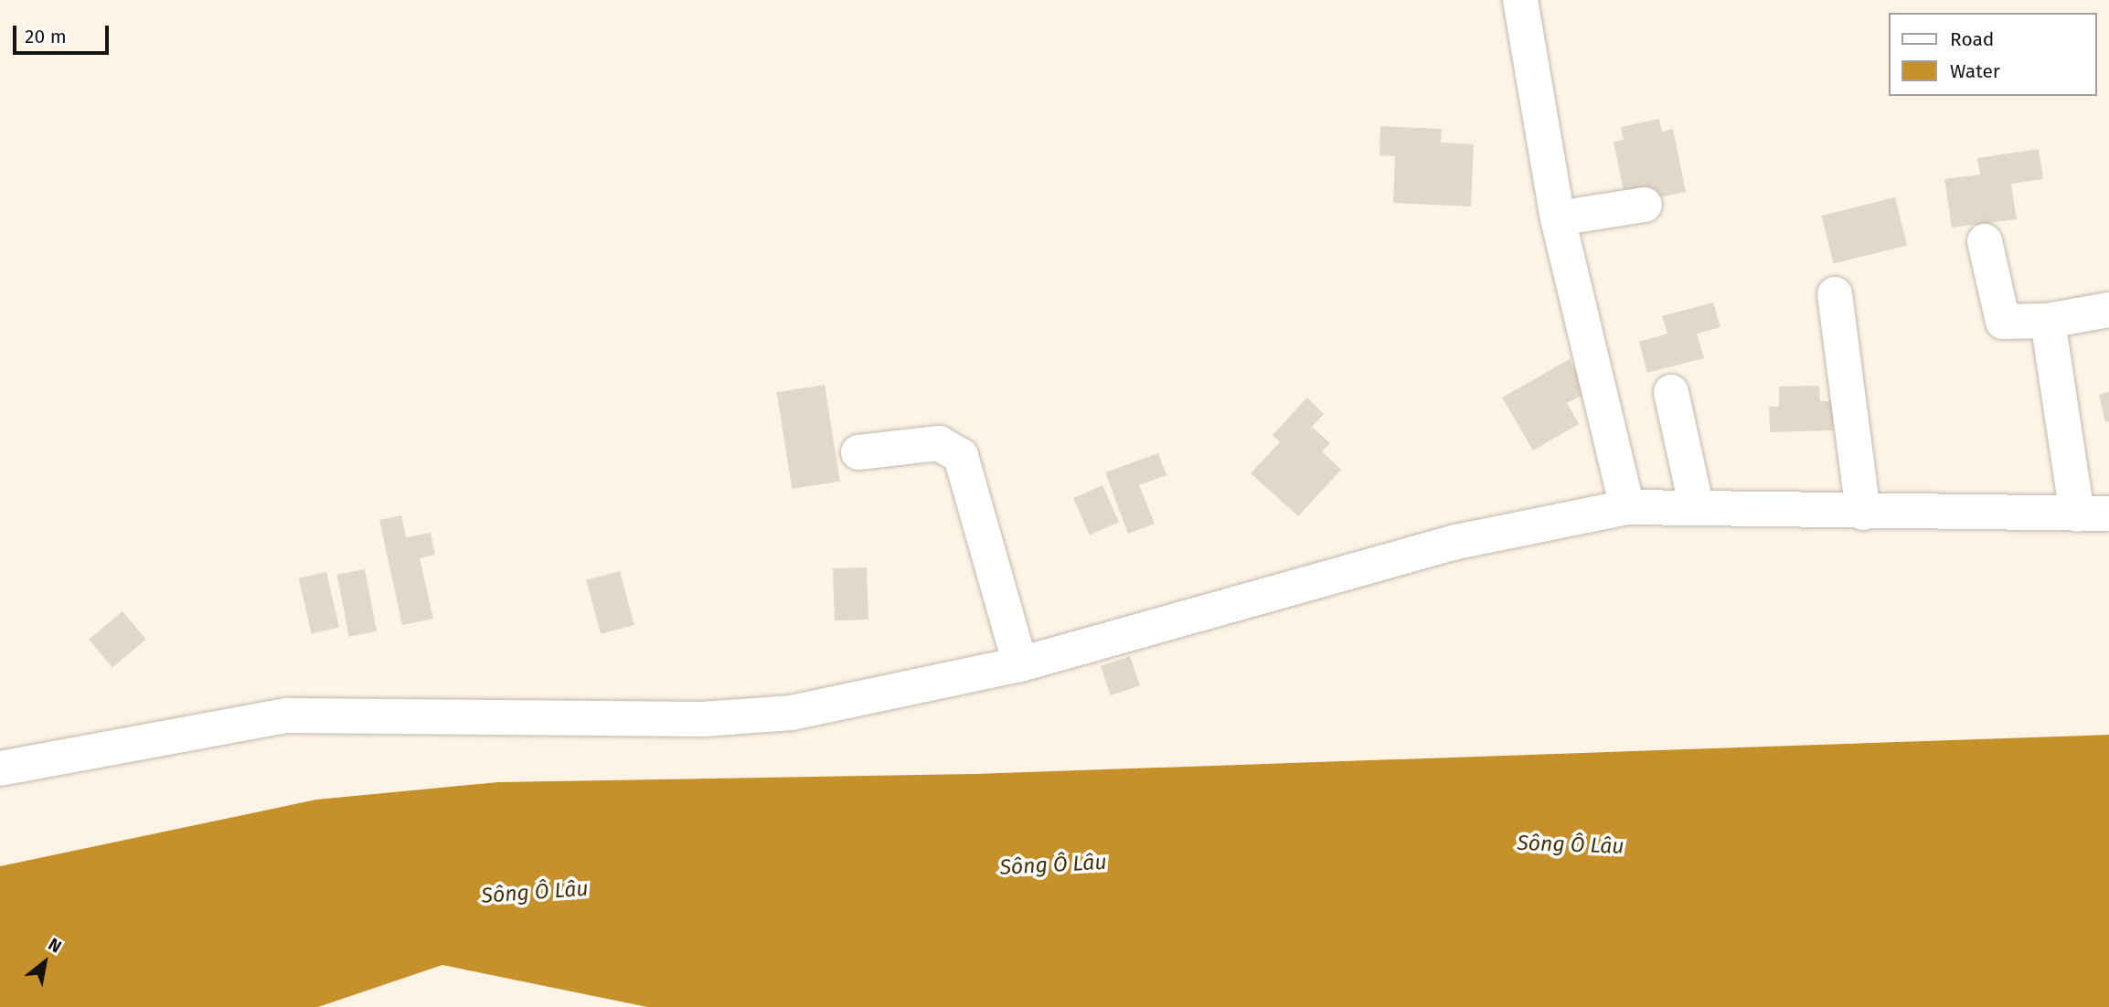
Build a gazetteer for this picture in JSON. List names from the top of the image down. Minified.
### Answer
{"water":["Sông Ô Lâu"],"legend":["Road","Water"],"scale_bar":"20 m","north":"top right"}
